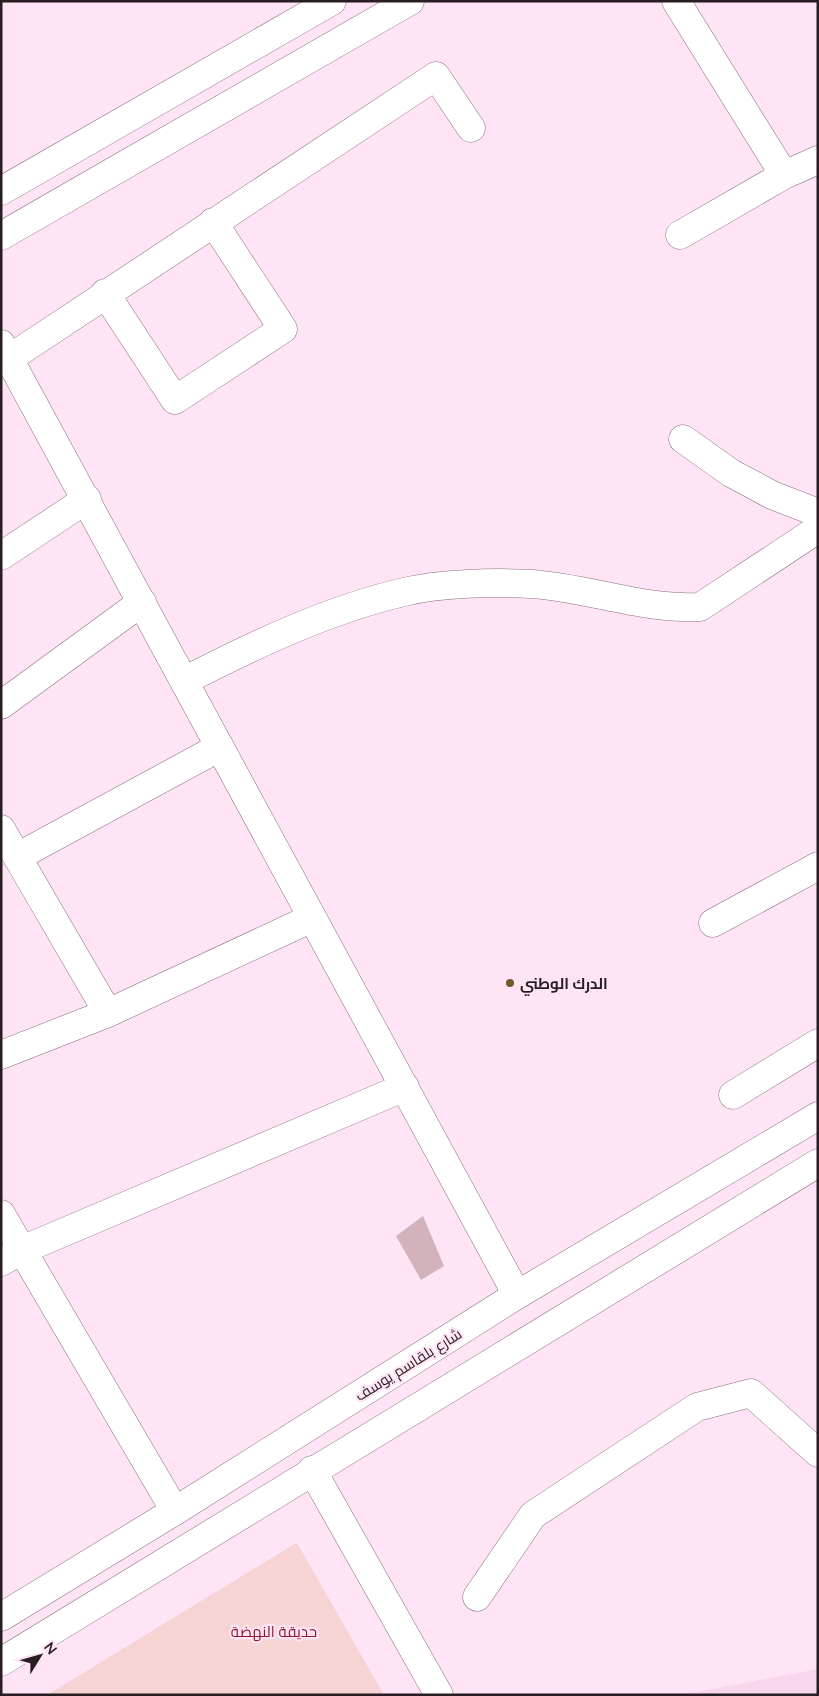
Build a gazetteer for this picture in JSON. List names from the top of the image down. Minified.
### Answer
{"streets":{"street":["شارع بلقاسم يوسف"]},"parks":["حديقة النهضة"],"places":["الدرك الوطني"],"north":"top right"}
